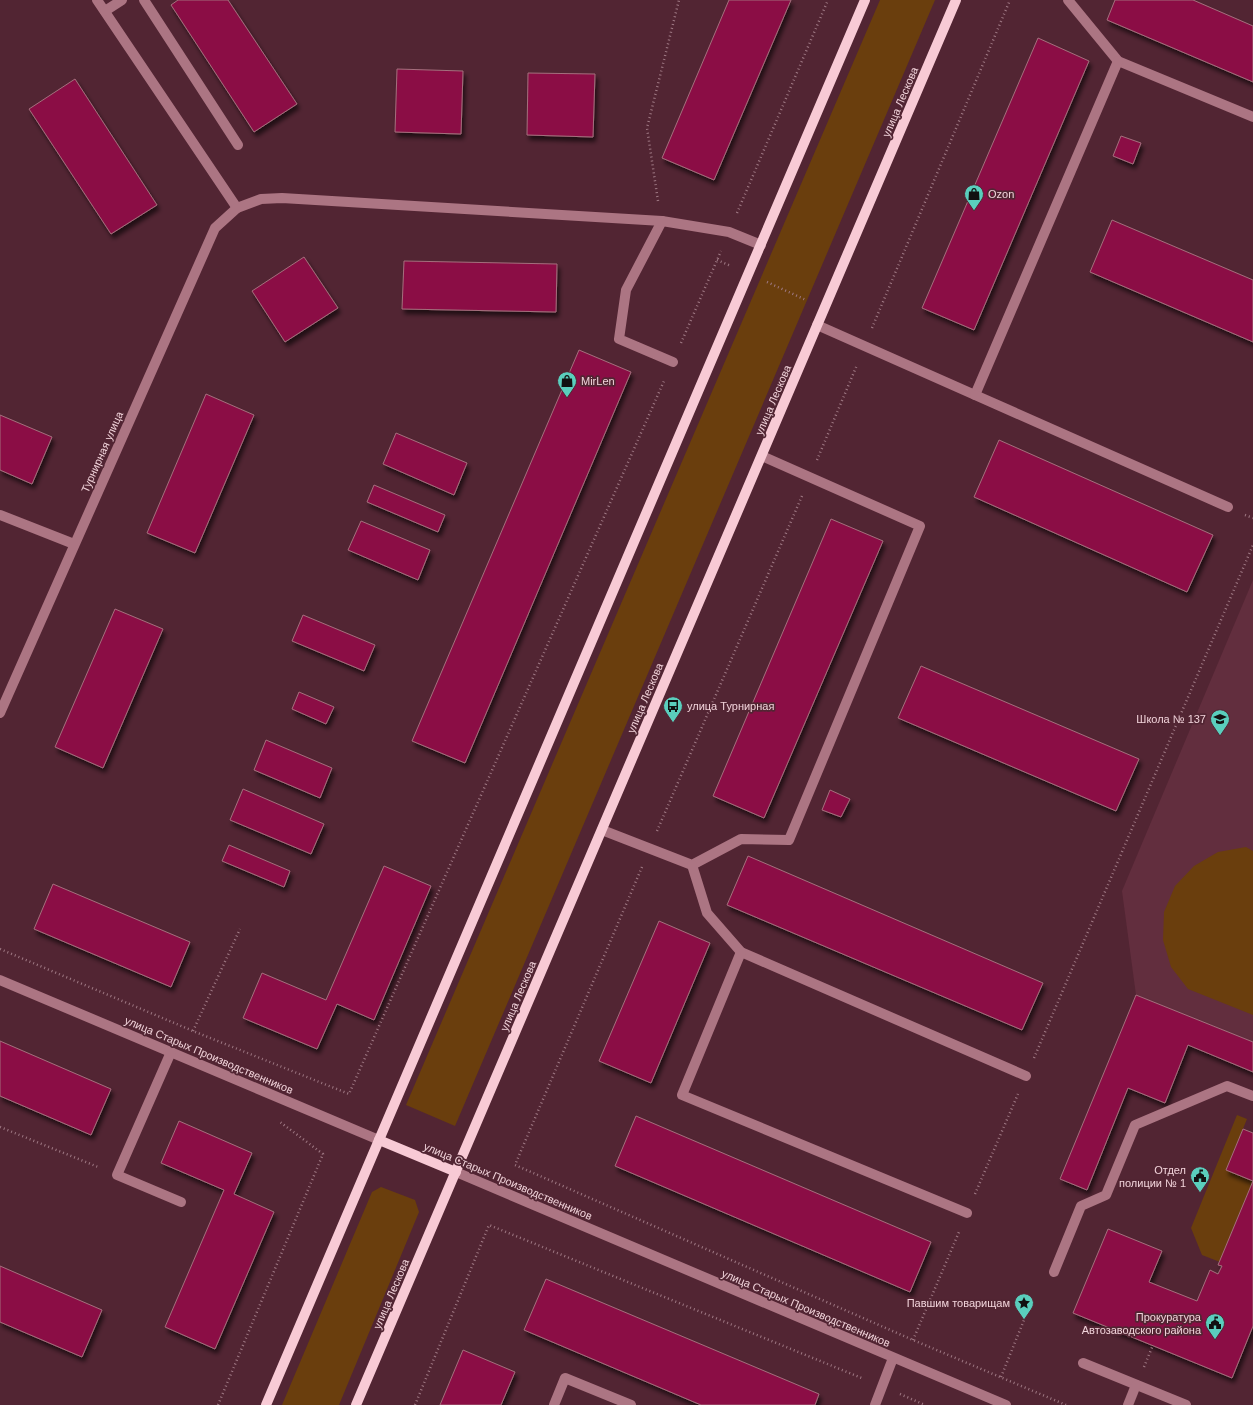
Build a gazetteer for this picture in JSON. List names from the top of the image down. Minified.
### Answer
{"streets":{"main road":["улица Лескова","улица Старых Производственников"],"street":["Турнирная улица"]},"crossings":[["улица Лескова","улица Старых Производственников"]],"places":{"shop":["Ozon","MirLen"],"bus stop":["улица Турнирная"],"school or university":["Школа № 137"],"public building":["Отдел полиции № 1","Прокуратура Автозаводского района"],"place":["Павшим товарищам"]}}
